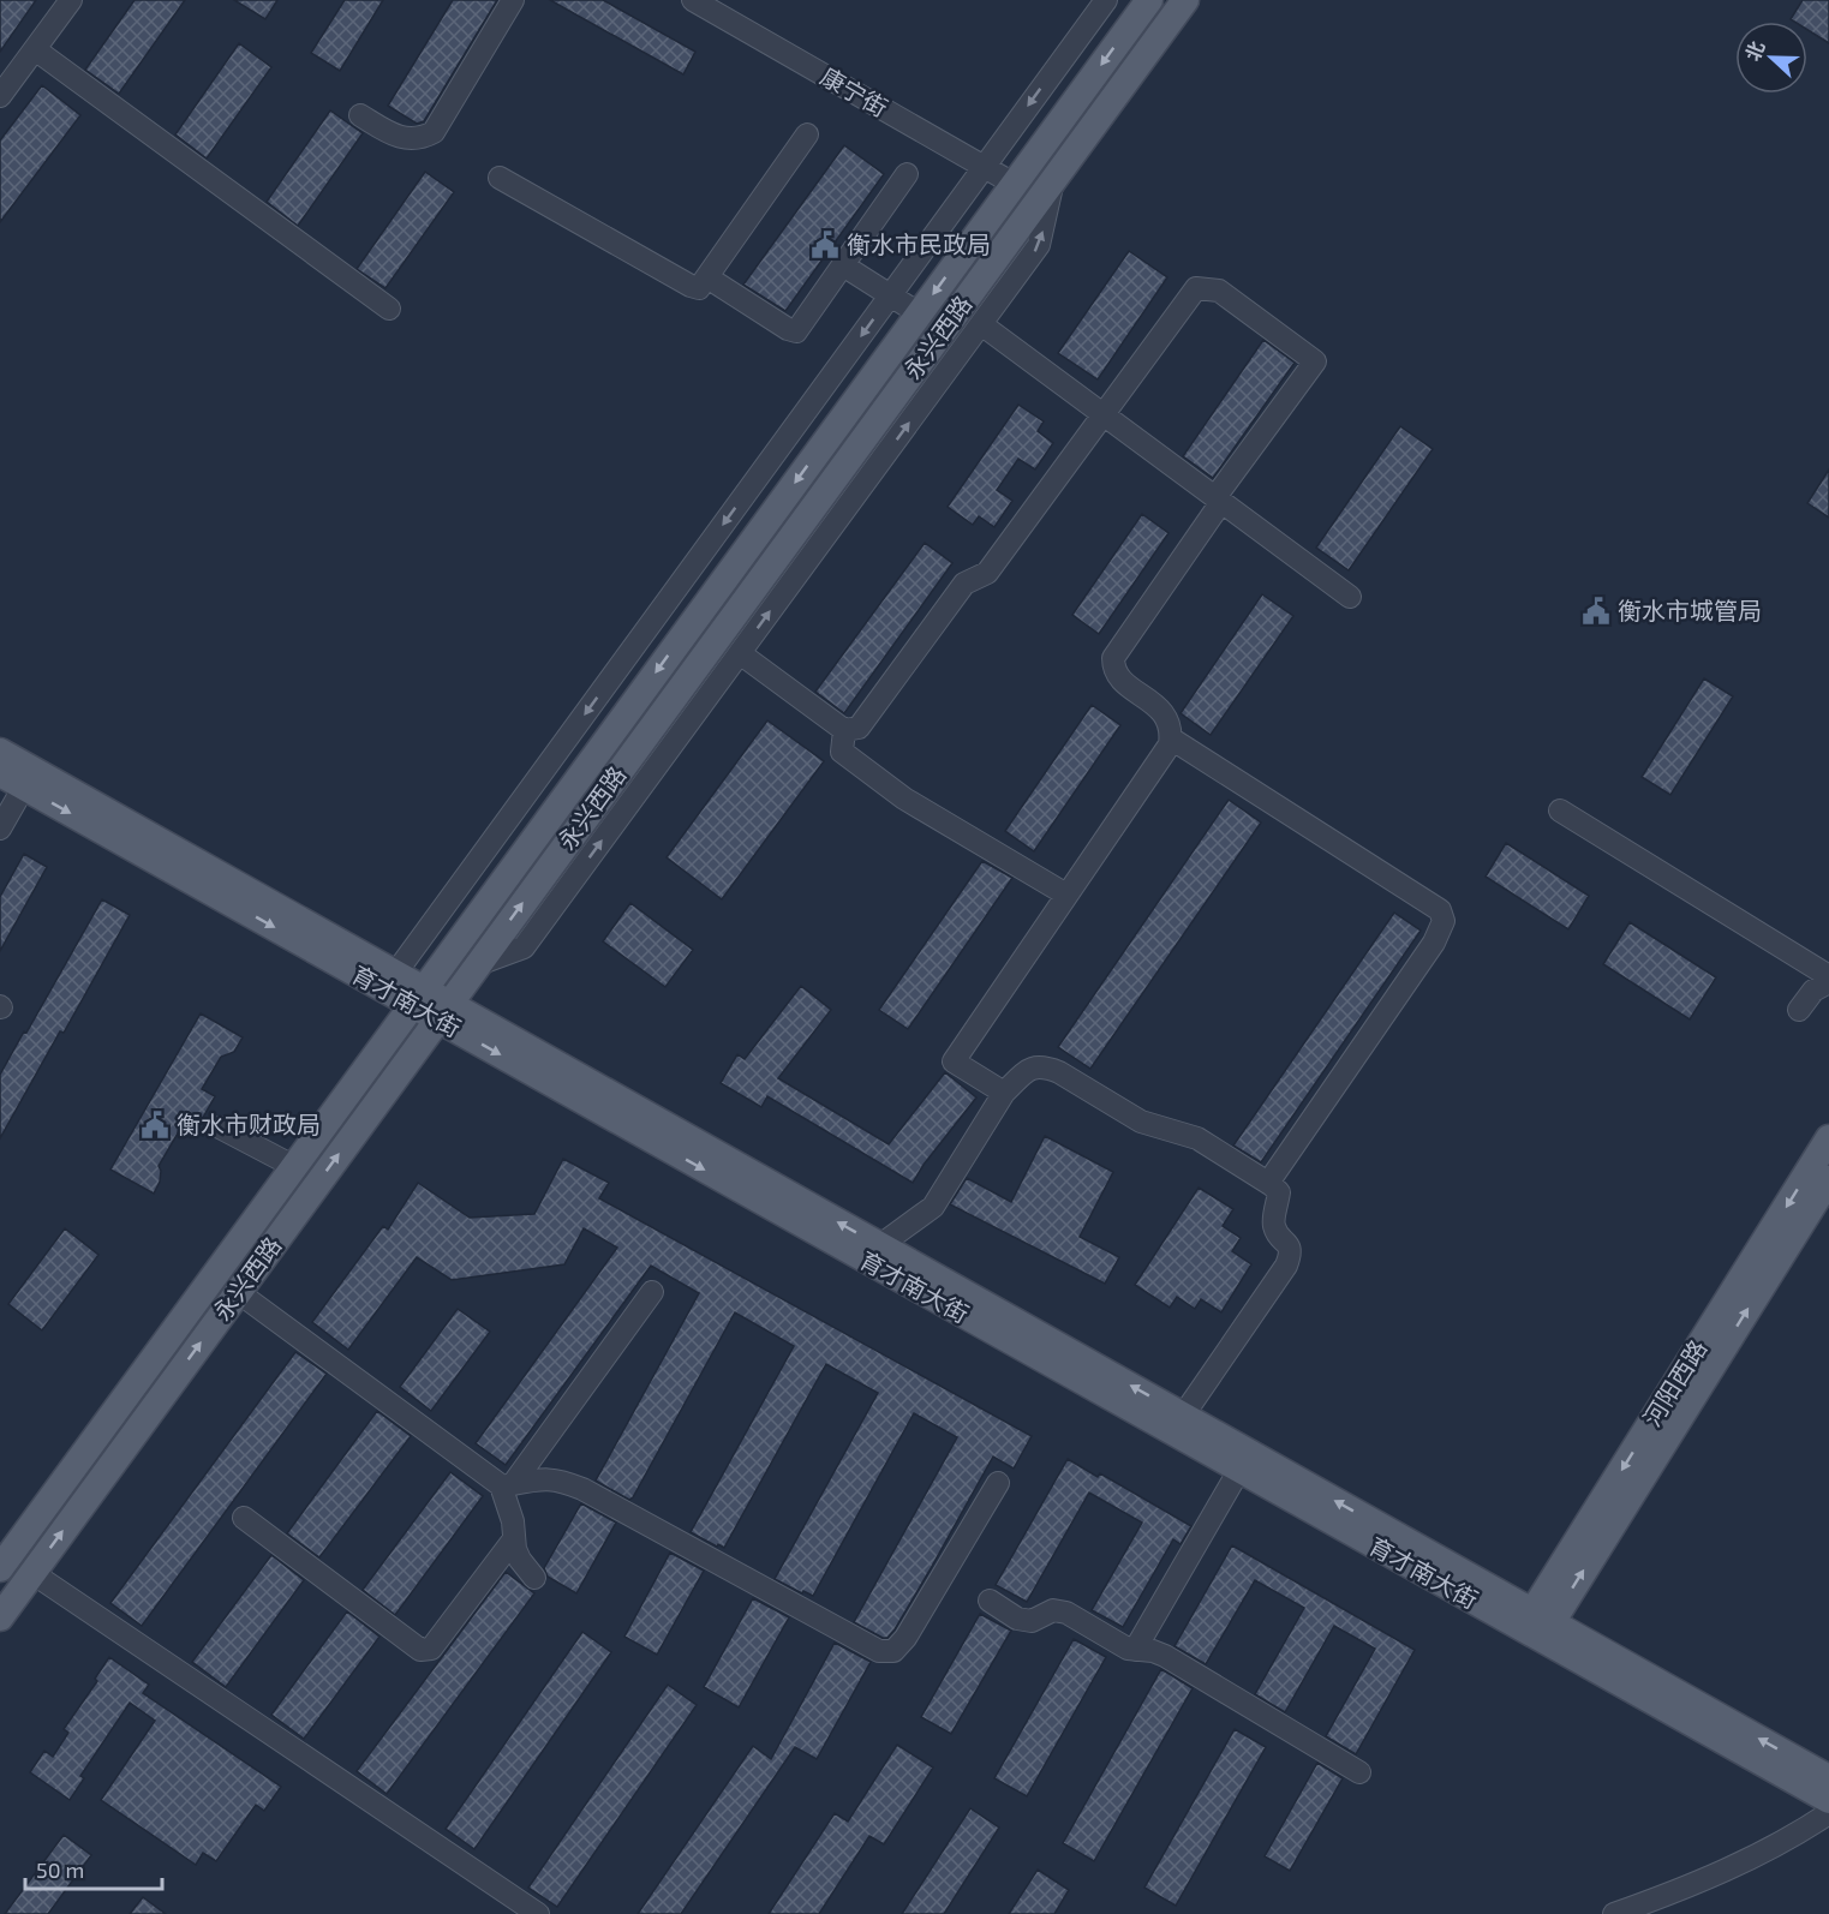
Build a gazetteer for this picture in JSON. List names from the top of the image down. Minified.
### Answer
{"streets":{"main road":["永兴西路","育才南大街","河阳西路"],"street":["康宁街"]},"crossings":[["康宁街","永兴西路"],["永兴西路","育才南大街"],["育才南大街","河阳西路"]],"places":{"public building":["衡水市民政局","衡水市城管局","衡水市财政局"]},"scale_bar":"50 m","north":"left"}
